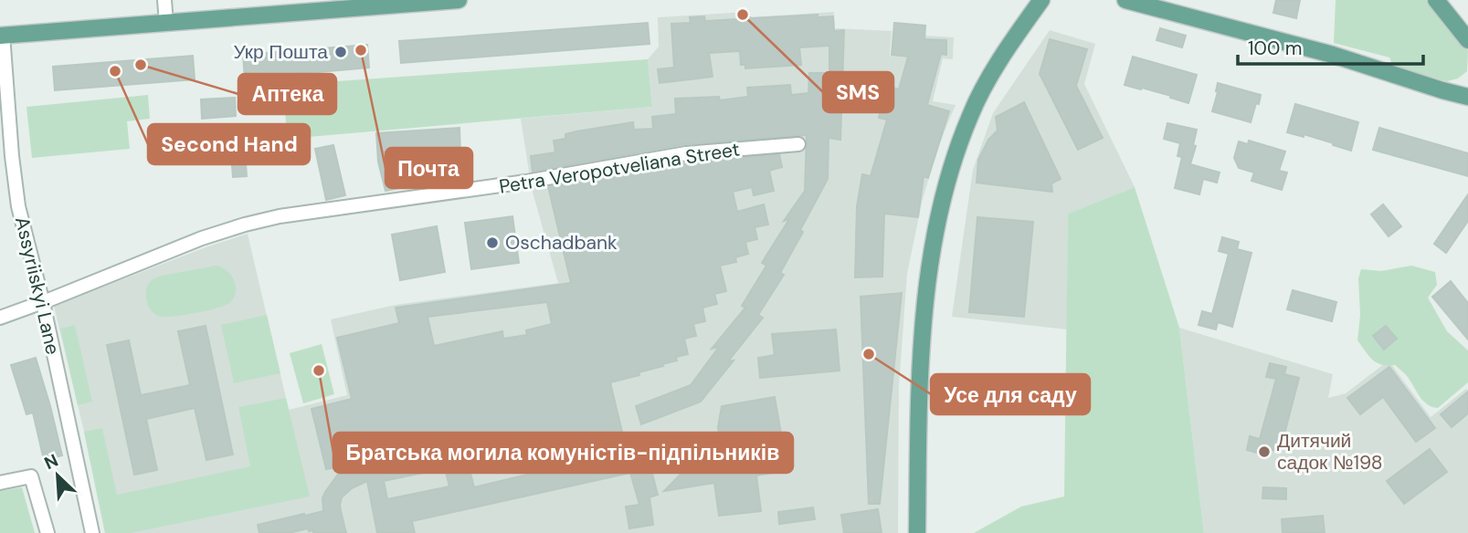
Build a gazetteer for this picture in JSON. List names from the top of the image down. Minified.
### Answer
{"streets":{"street":["Petra Veropotveliana Street","Assyriiskyi Lane"]},"crossings":[["Petra Veropotveliana Street","Assyriiskyi Lane"]],"places":["SMS","Почта","Укр Пошта","Аптека","Second Hand","Oschadbank","Усе для саду","Братська могила комуністів-підпільників","Дитячий садок №198"],"scale_bar":"100 m","north":"top left"}
